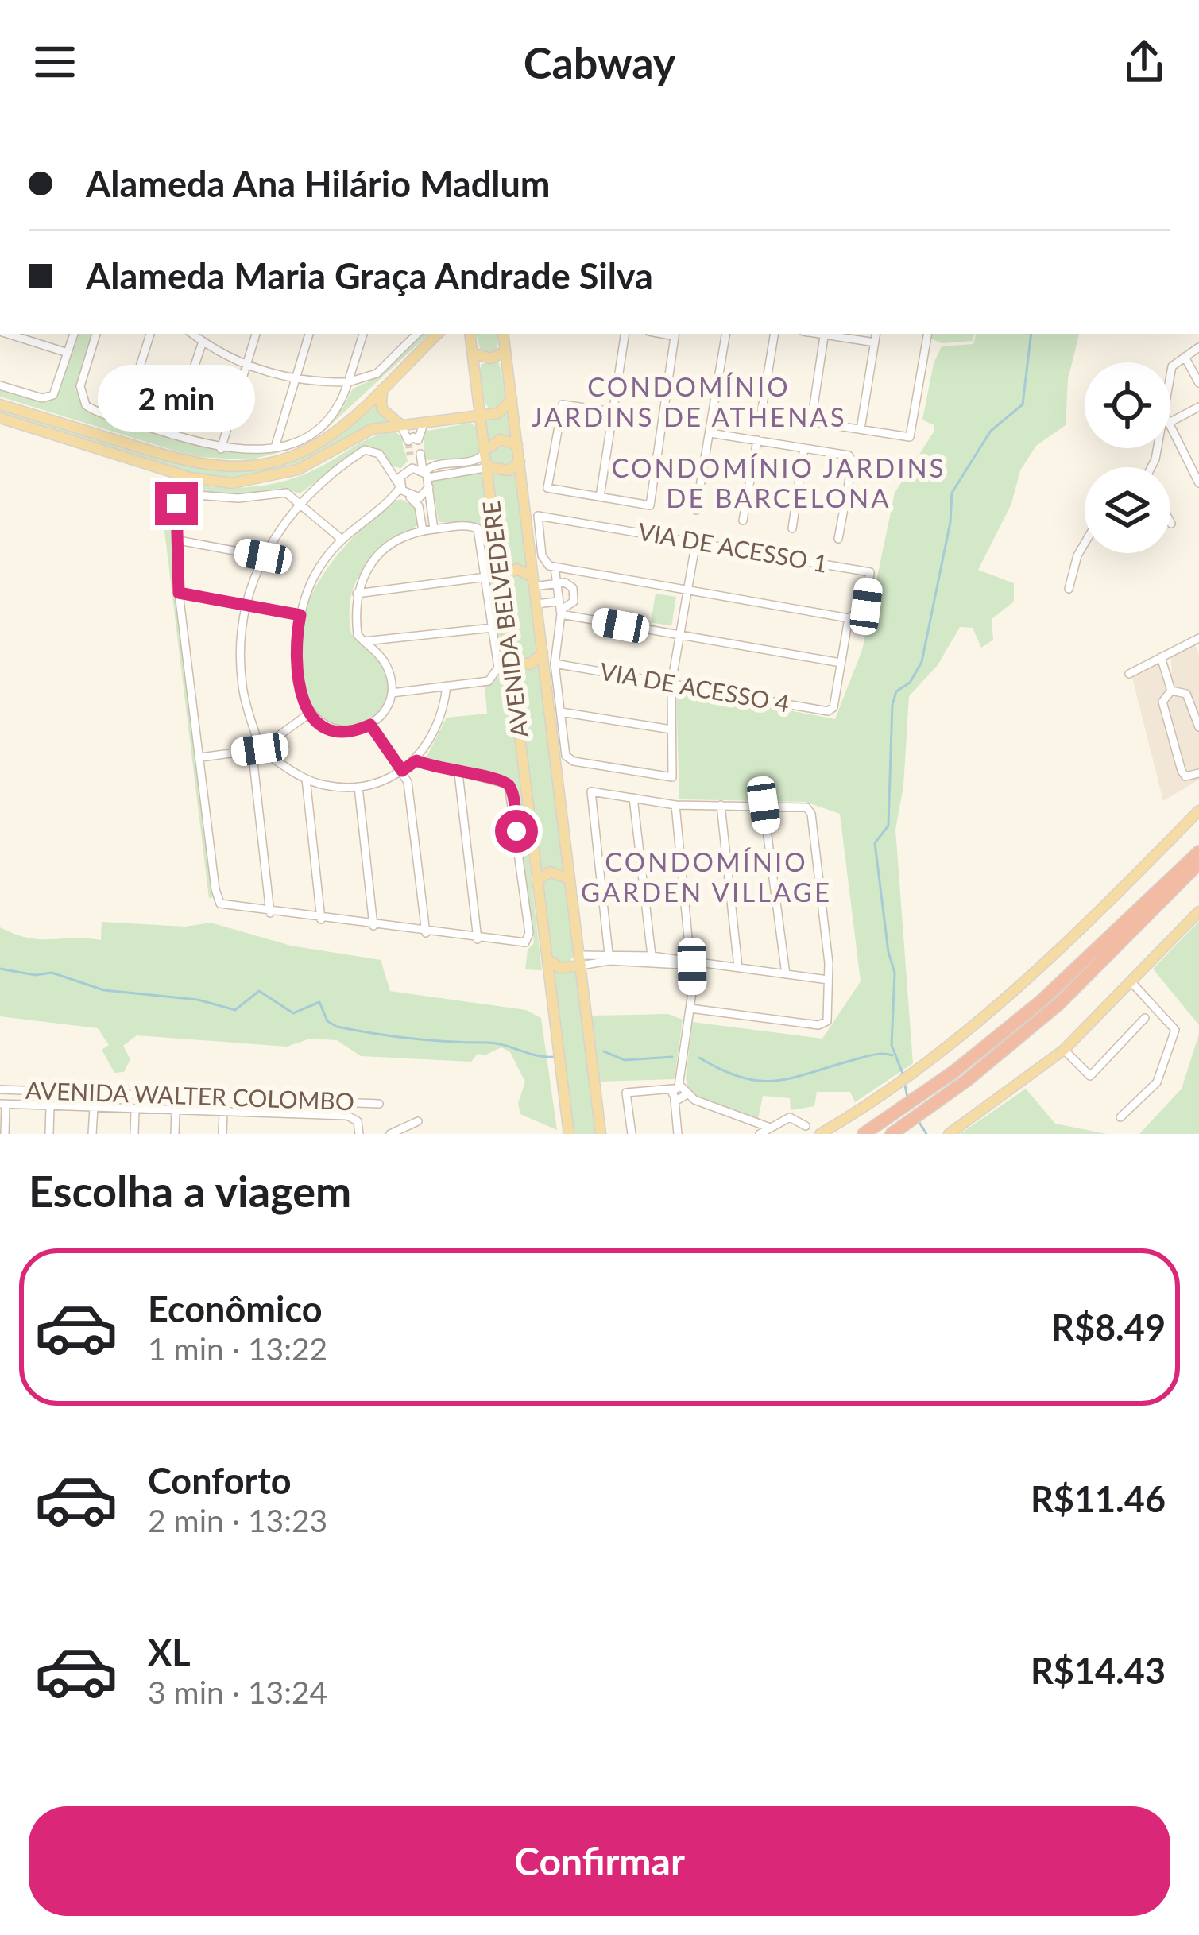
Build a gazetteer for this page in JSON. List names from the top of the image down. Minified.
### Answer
{"streets":{"main road":["AVENIDA BELVEDERE"],"street":["VIA DE ACESSO 1","VIA DE ACESSO 4","AVENIDA WALTER COLOMBO"]},"districts":["CONDOMÍNIO JARDINS DE ATHENAS","CONDOMÍNIO JARDINS DE BARCELONA","CONDOMÍNIO GARDEN VILLAGE"],"page":{"header":"Cabway","banner":["Alameda Ana Hilário Madlum","Alameda Maria Graça Andrade Silva"],"bubble":"2 min","heading":"Escolha a viagem","list":[{"name":"Econômico","note":"1 min · 13:22","value":"R$8.49"},{"name":"Conforto","note":"2 min · 13:23","value":"R$11.46"},{"name":"XL","note":"3 min · 13:24","value":"R$14.43"}],"buttons":"Confirmar"}}
